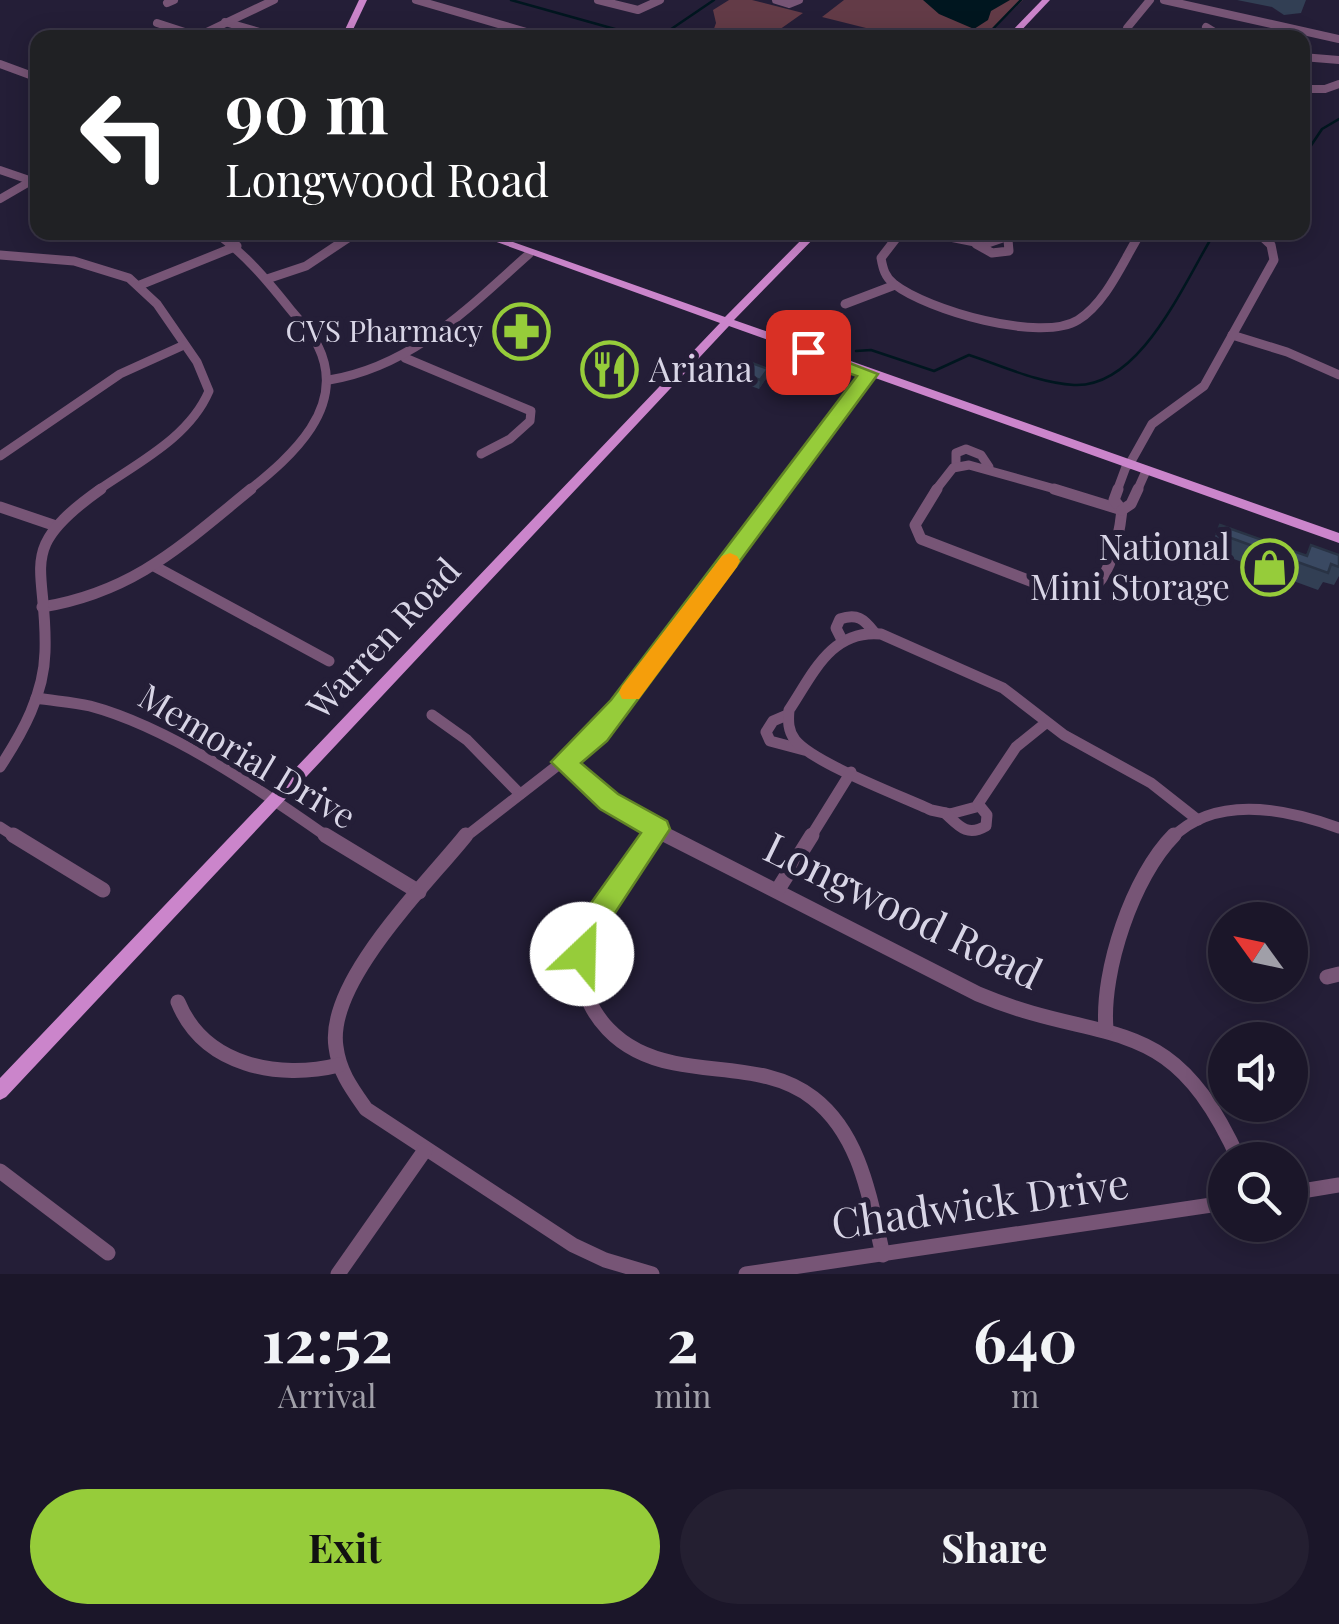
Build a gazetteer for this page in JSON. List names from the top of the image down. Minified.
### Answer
{"streets":{"main road":["Warren Road"],"street":["Memorial Drive","Longwood Road","Chadwick Drive"]},"crossings":[["Warren Road","Memorial Drive"]],"places":{"pharmacy":["CVS Pharmacy"],"restaurant":["Ariana"],"shop":["National Mini Storage"]},"north":"top left","page":{"turn":["90 m","Longwood Road"],"eta":["12:52","Arrival","2","min","640","m"],"buttons":["Exit","Share"]}}
